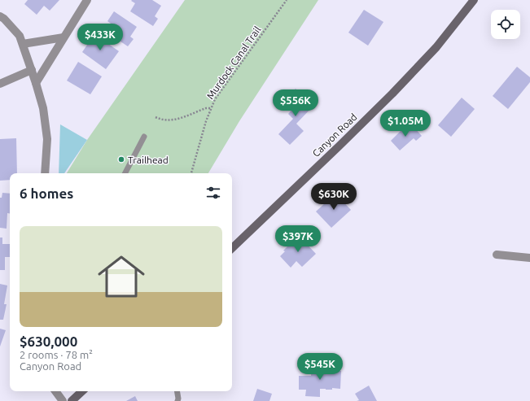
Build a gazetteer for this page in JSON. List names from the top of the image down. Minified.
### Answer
{"streets":{"main road":["Canyon Road"],"path":["Murdock Canal Trail"]},"places":["Trailhead"],"page":{"price":["$433K","$556K","$1.05M","$630K","$397K","$545K"],"heading":"6 homes","list":[{"name":"$630,000","note":"2 rooms · 78 m² · Canyon Road"}]}}
